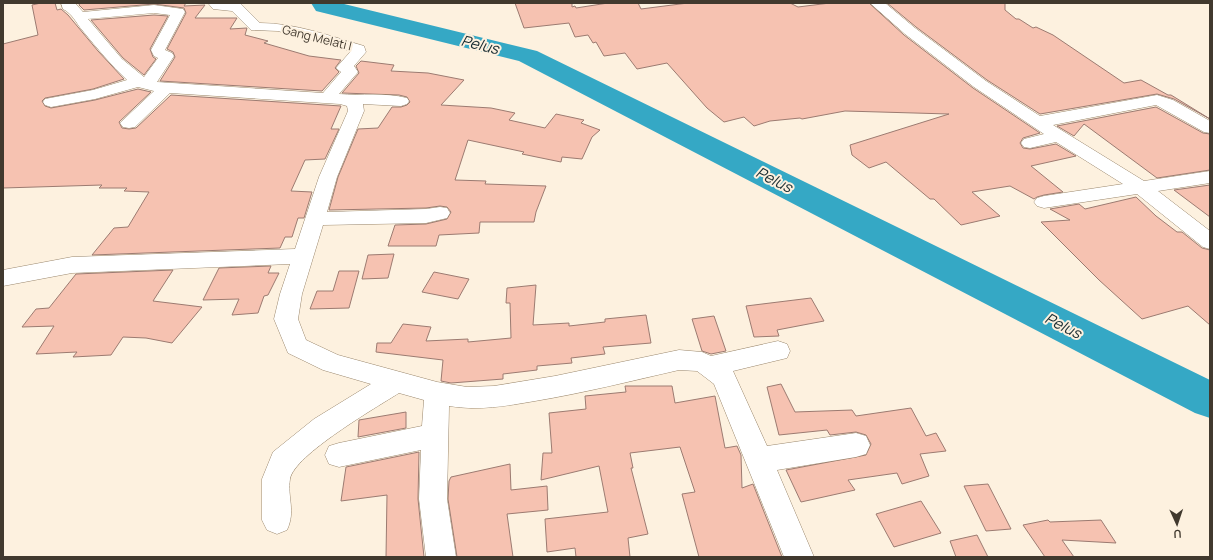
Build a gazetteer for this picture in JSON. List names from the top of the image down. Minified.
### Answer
{"streets":{"street":["Gang Melati I"]},"water":["Pelus"],"north":"bottom"}
